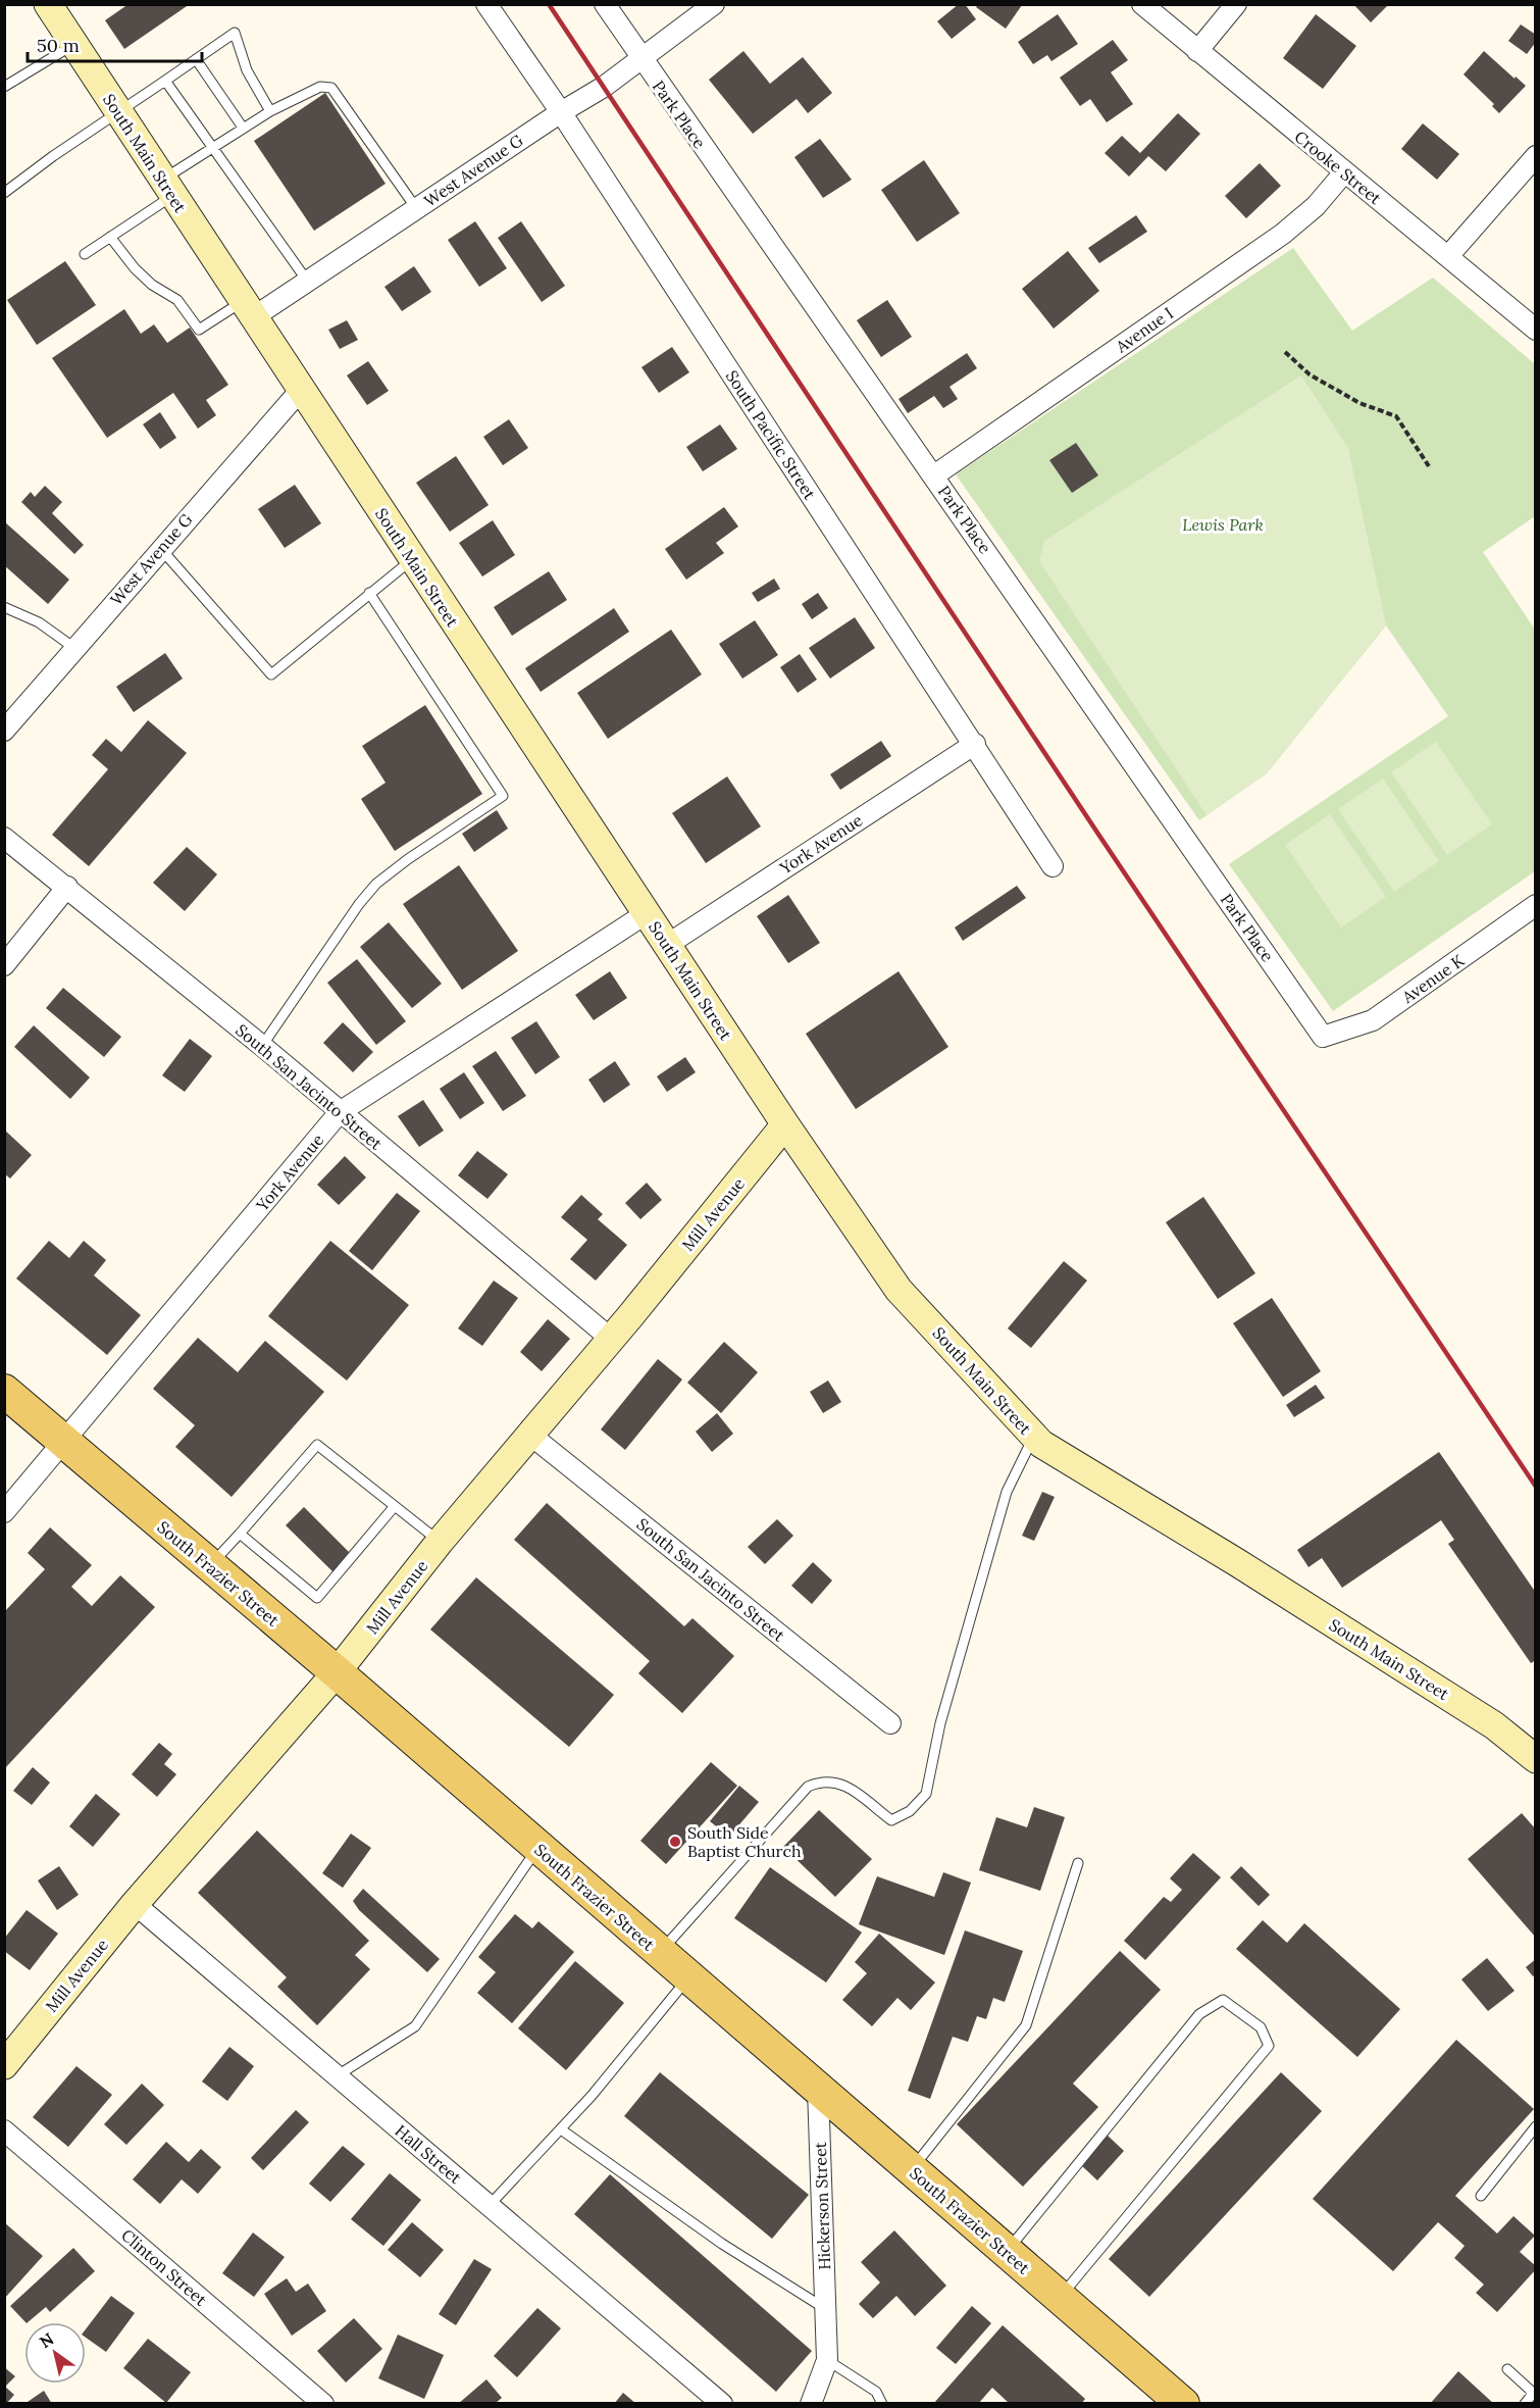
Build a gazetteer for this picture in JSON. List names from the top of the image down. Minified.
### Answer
{"streets":{"main road":["South Frazier Street"],"street":["Park Place","South Main Street","Crooke Street","West Avenue G","Avenue I","South Pacific Street","York Avenue","Avenue K","South San Jacinto Street","Mill Avenue","Hall Street","Hickerson Street","Clinton Street"]},"crossings":[["Park Place","West Avenue G"],["Park Place","Avenue I"],["Park Place","Avenue K"],["South Main Street","West Avenue G"],["South Main Street","York Avenue"],["South Main Street","Mill Avenue"],["Crooke Street","Avenue I"],["West Avenue G","South Pacific Street"],["South Pacific Street","York Avenue"],["York Avenue","South San Jacinto Street"],["York Avenue","South Frazier Street"],["South San Jacinto Street","Mill Avenue"],["Mill Avenue","South Frazier Street"],["Mill Avenue","Hall Street"],["South Frazier Street","Hickerson Street"]],"parks":["Lewis Park"],"places":["South Side Baptist Church"],"scale_bar":"50 m","north":"top left"}
